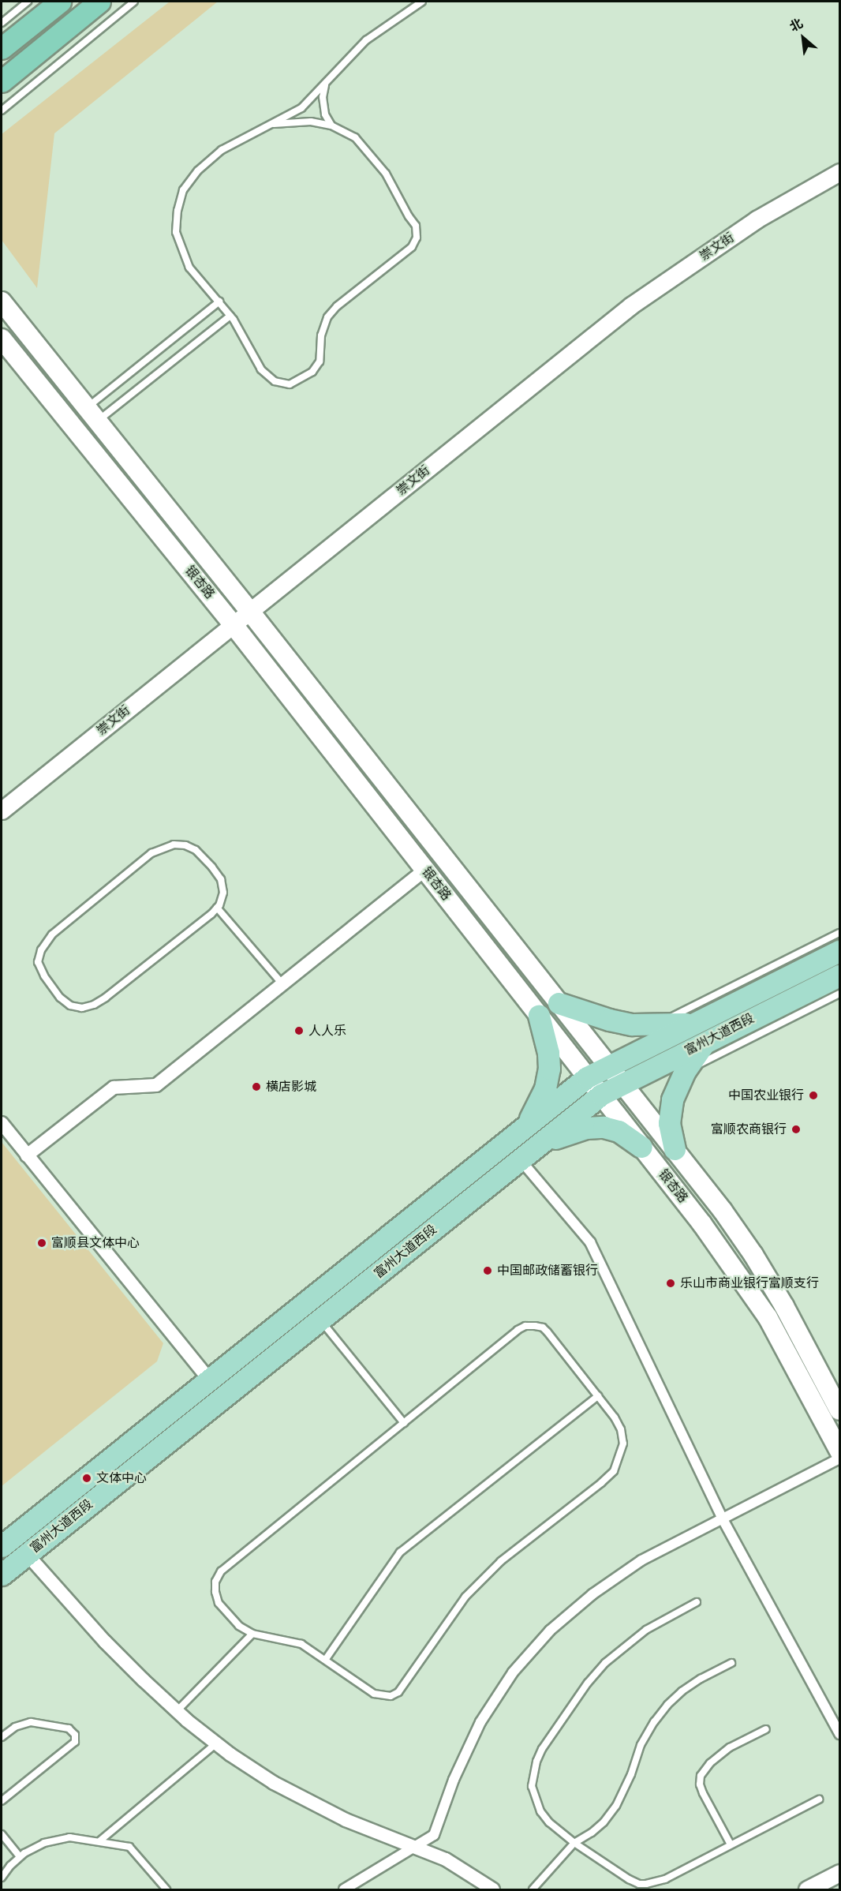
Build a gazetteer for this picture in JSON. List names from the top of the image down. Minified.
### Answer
{"streets":{"main road":["银杏路","富州大道西段"],"street":["崇文街"]},"crossings":[["崇文街","银杏路"],["银杏路","富州大道西段"]],"places":["人人乐","横店影城","中国农业银行","富顺农商银行","富顺县文体中心","中国邮政储蓄银行","乐山市商业银行富顺支行","文体中心"],"north":"top left"}
